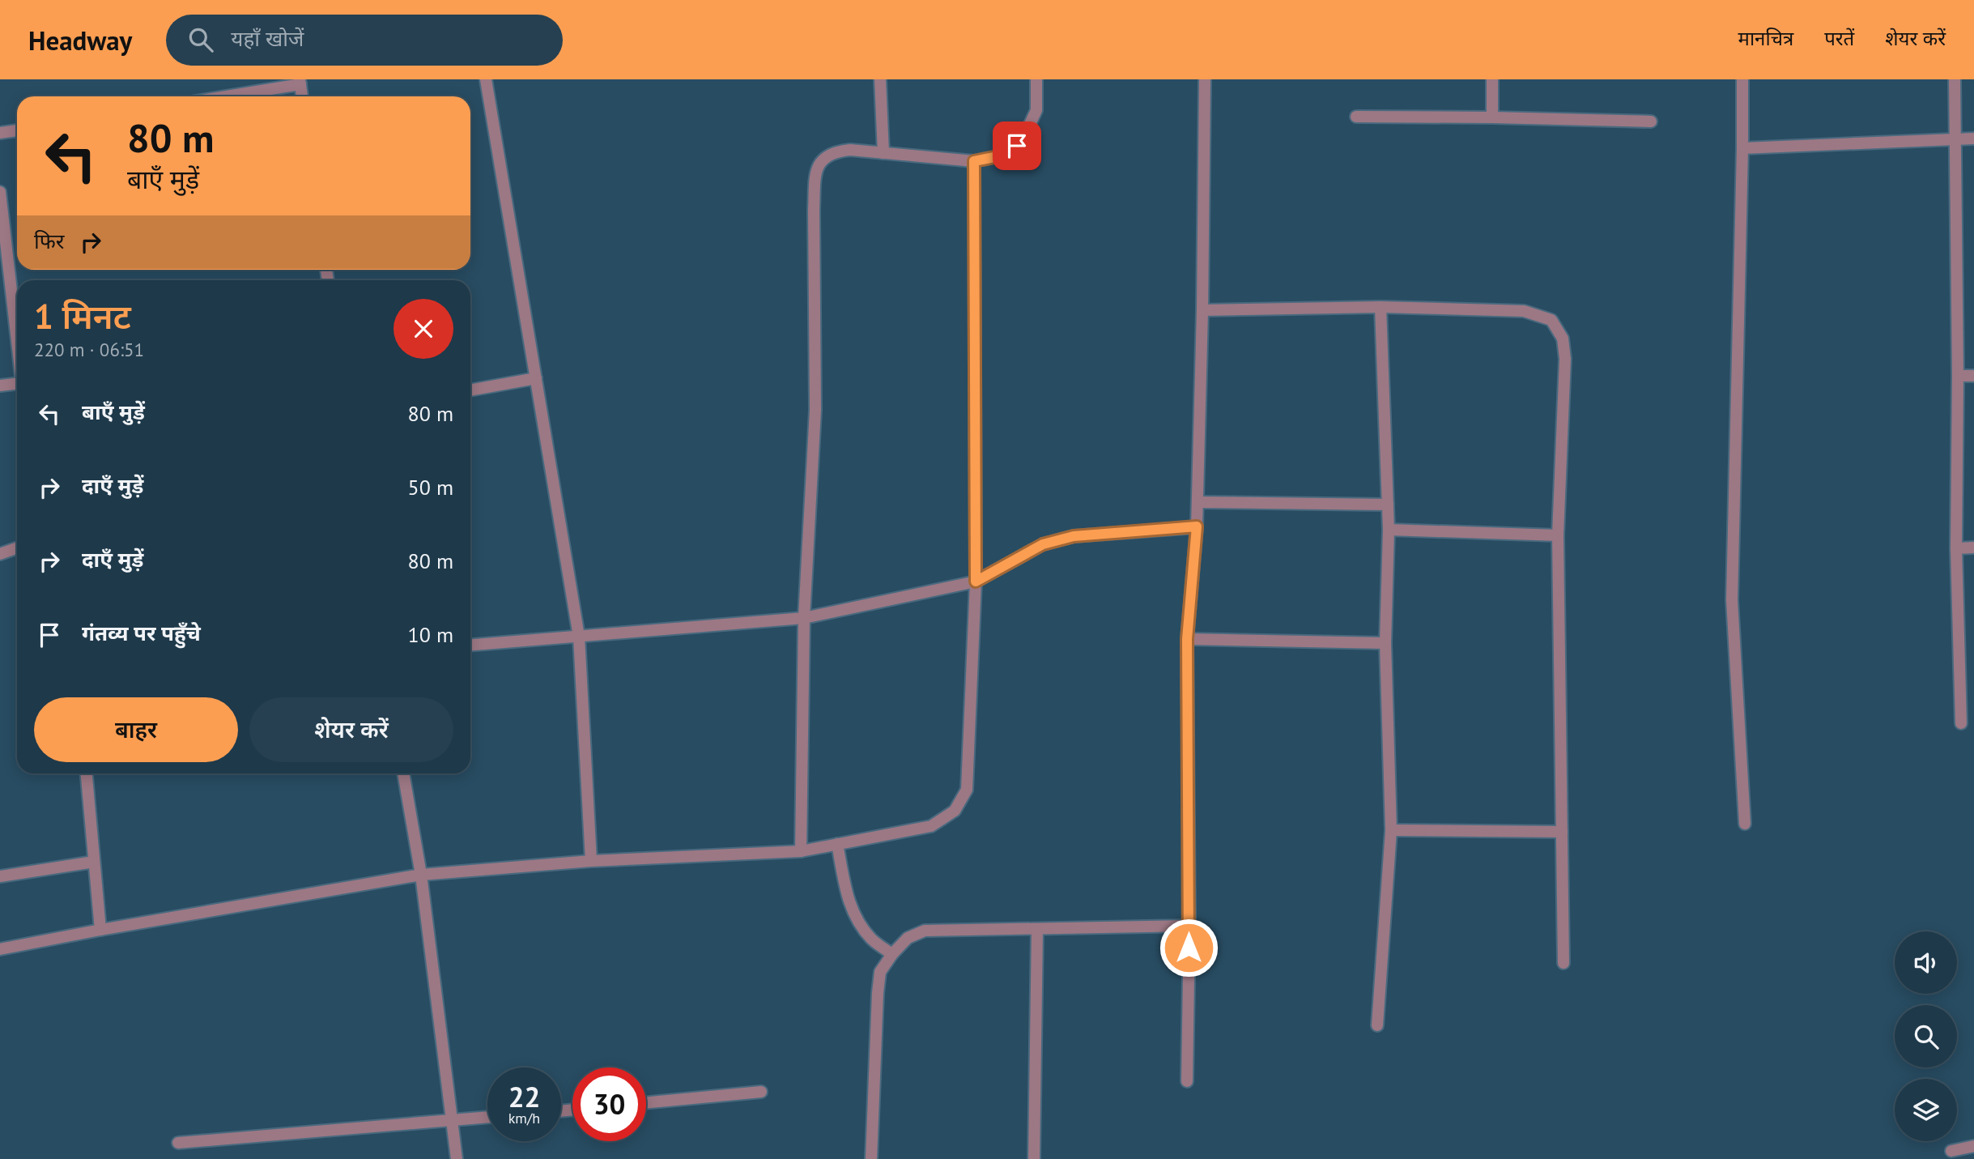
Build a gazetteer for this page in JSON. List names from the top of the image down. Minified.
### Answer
{"page":{"header":"Headway","search":"यहाँ खोजें","nav":["मानचित्र","परतें","शेयर करें"],"turn":["80 m","बाएँ मुड़ें"],"then":"फिर","heading":["1 मिनट","220 m · 06:51"],"list":[{"name":"बाएँ मुड़ें","value":"80 m"},{"name":"दाएँ मुड़ें","value":"50 m"},{"name":"दाएँ मुड़ें","value":"80 m"},{"name":"गंतव्य पर पहुँचे","value":"10 m"}],"buttons":["बाहर","शेयर करें"],"speed":"22 km/h","limit":"30"}}
